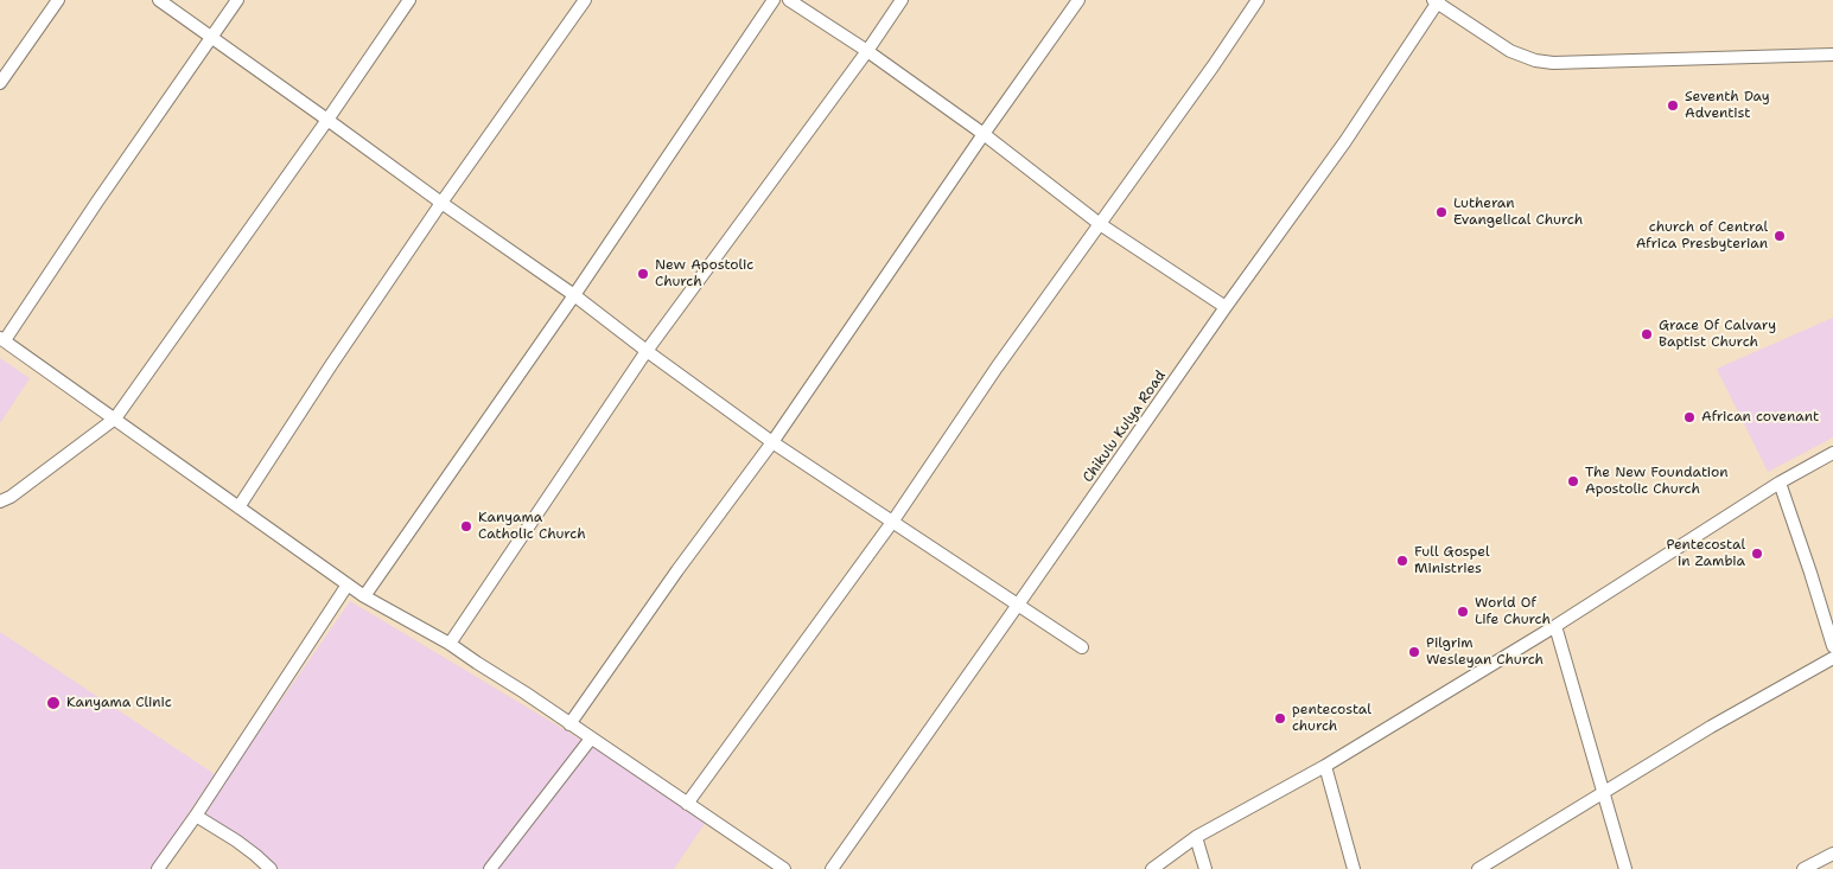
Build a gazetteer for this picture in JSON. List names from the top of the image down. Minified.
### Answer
{"streets":{"street":["Chikulu Kulya Road"]},"places":["Seventh Day Adventist","Lutheran Evangelical Church","church of Central Africa Presbyterian","New Apostolic Church","Grace Of Calvary Baptist Church","African covenant","The New Foundation Apostolic Church","Kanyama Catholic Church","Pentecostal in Zambia","Full Gospel Ministries","World Of Life Church","Pilgrim Wesleyan Church","Kanyama Clinic","pentecostal church"]}
